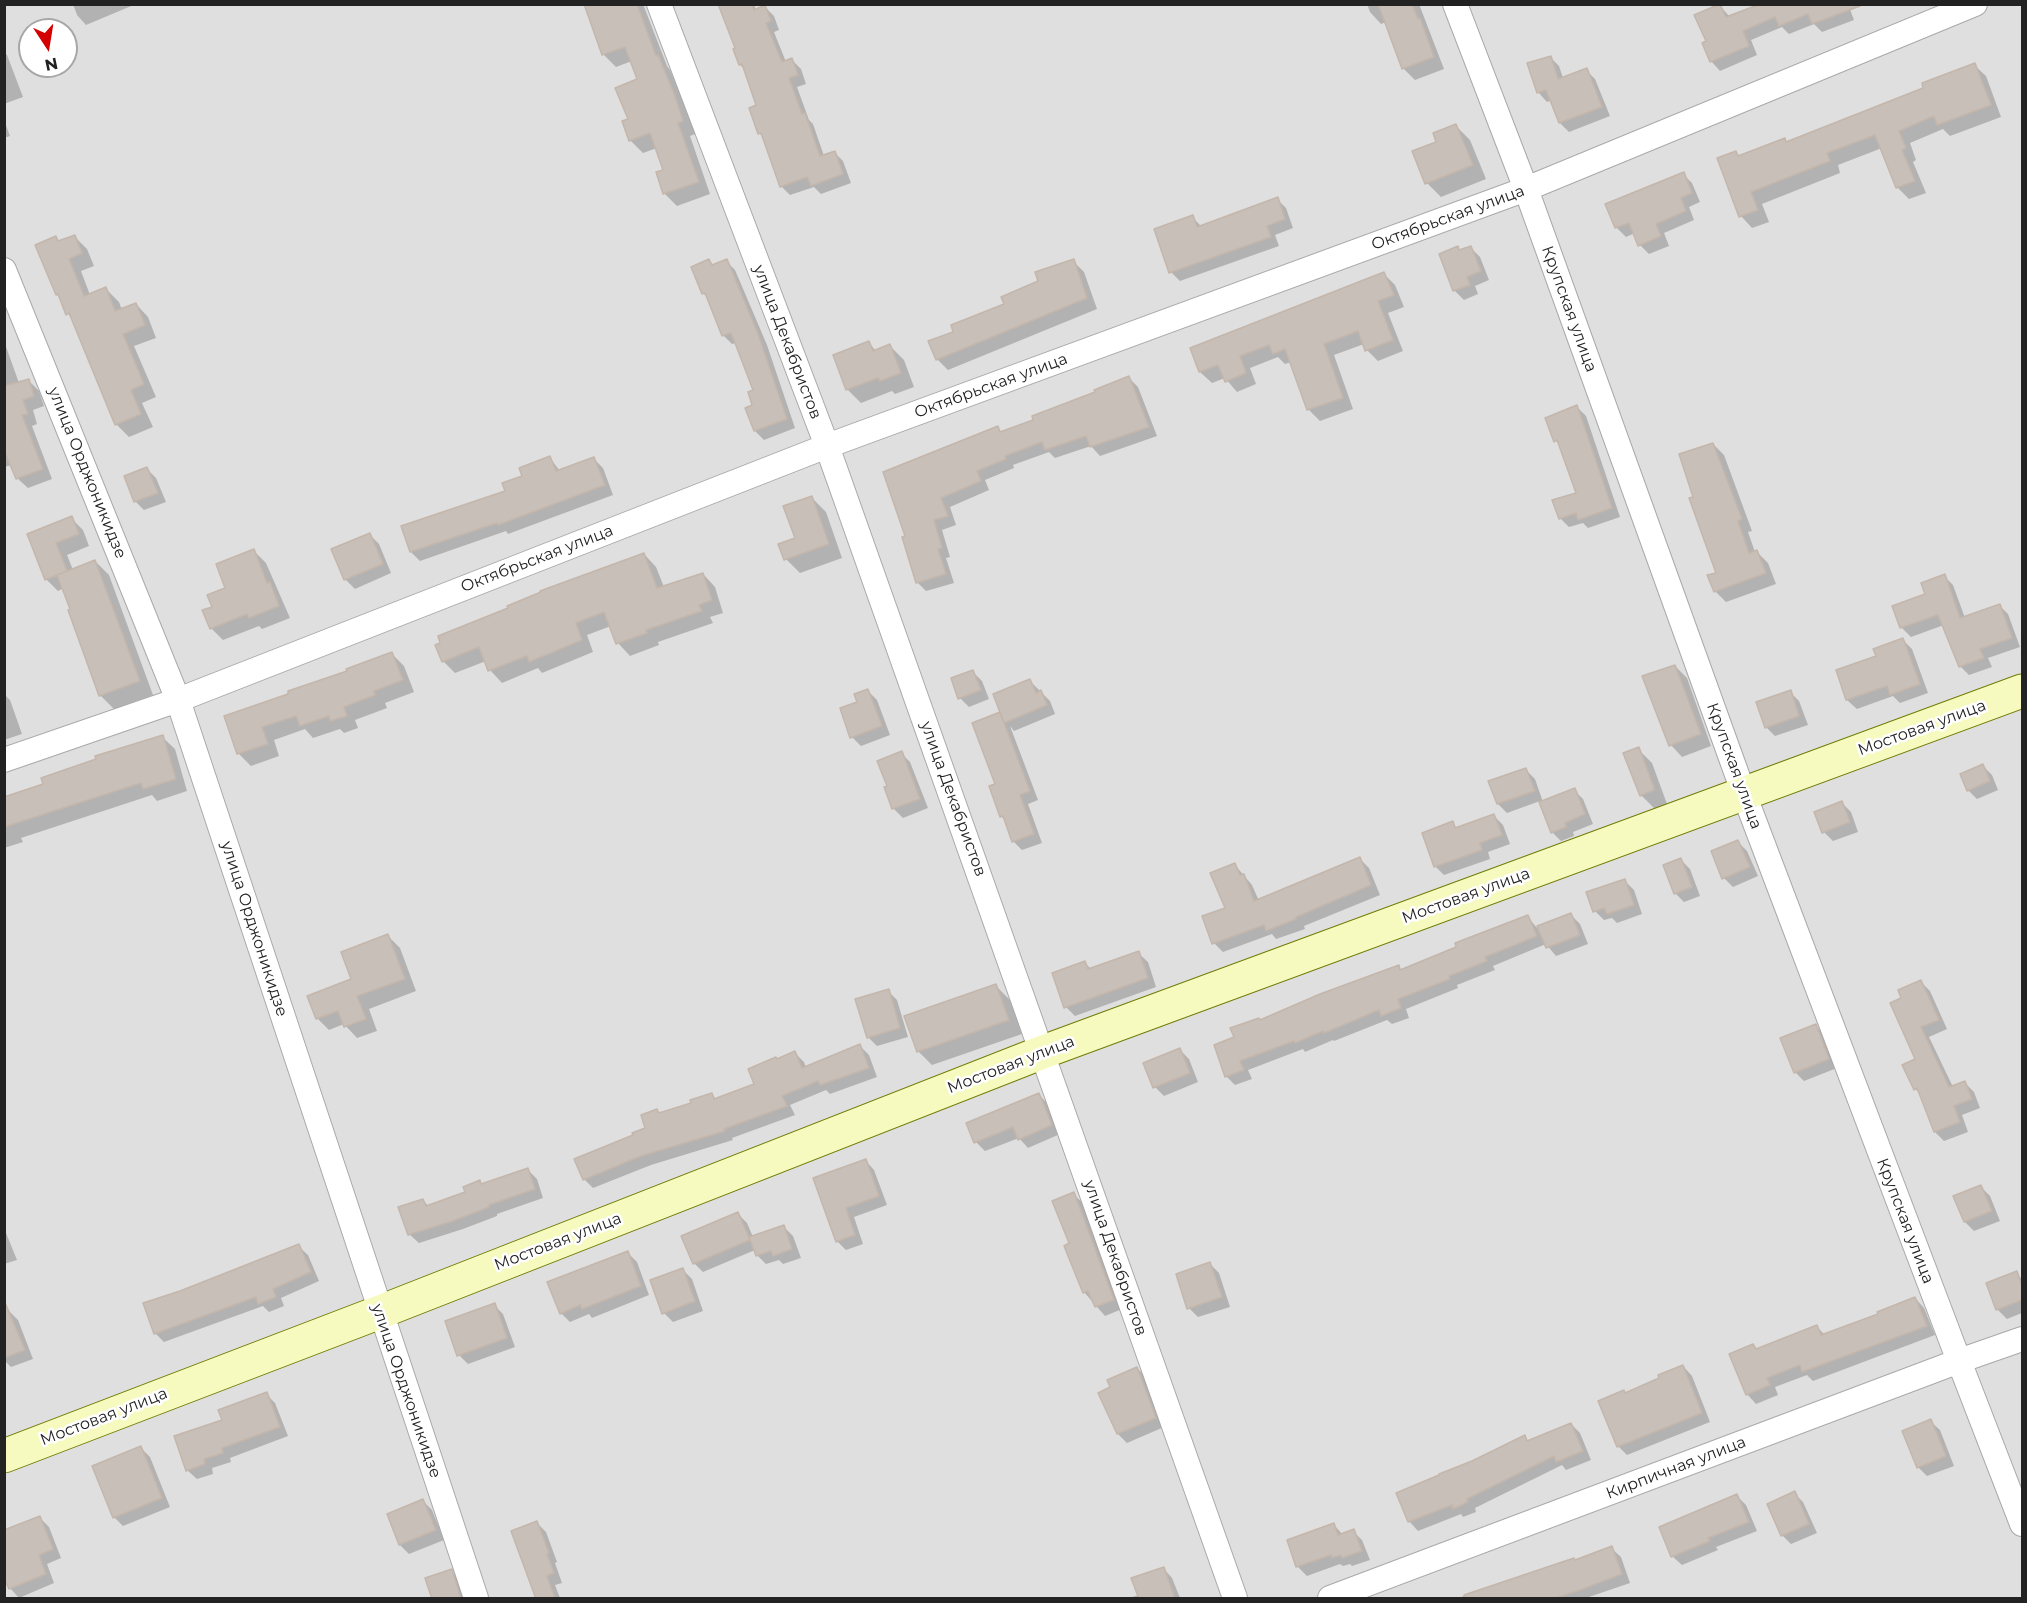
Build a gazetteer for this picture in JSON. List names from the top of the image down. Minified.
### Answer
{"streets":{"street":["Октябрьская улица","Крупская улица","улица Декабристов","улица Орджоникидзе","Мостовая улица","Кирпичная улица"]},"crossings":[["Октябрьская улица","Крупская улица"],["Октябрьская улица","улица Декабристов"],["Октябрьская улица","улица Орджоникидзе"],["Крупская улица","Мостовая улица"],["Крупская улица","Кирпичная улица"],["улица Декабристов","Мостовая улица"],["улица Орджоникидзе","Мостовая улица"]],"north":"bottom"}
